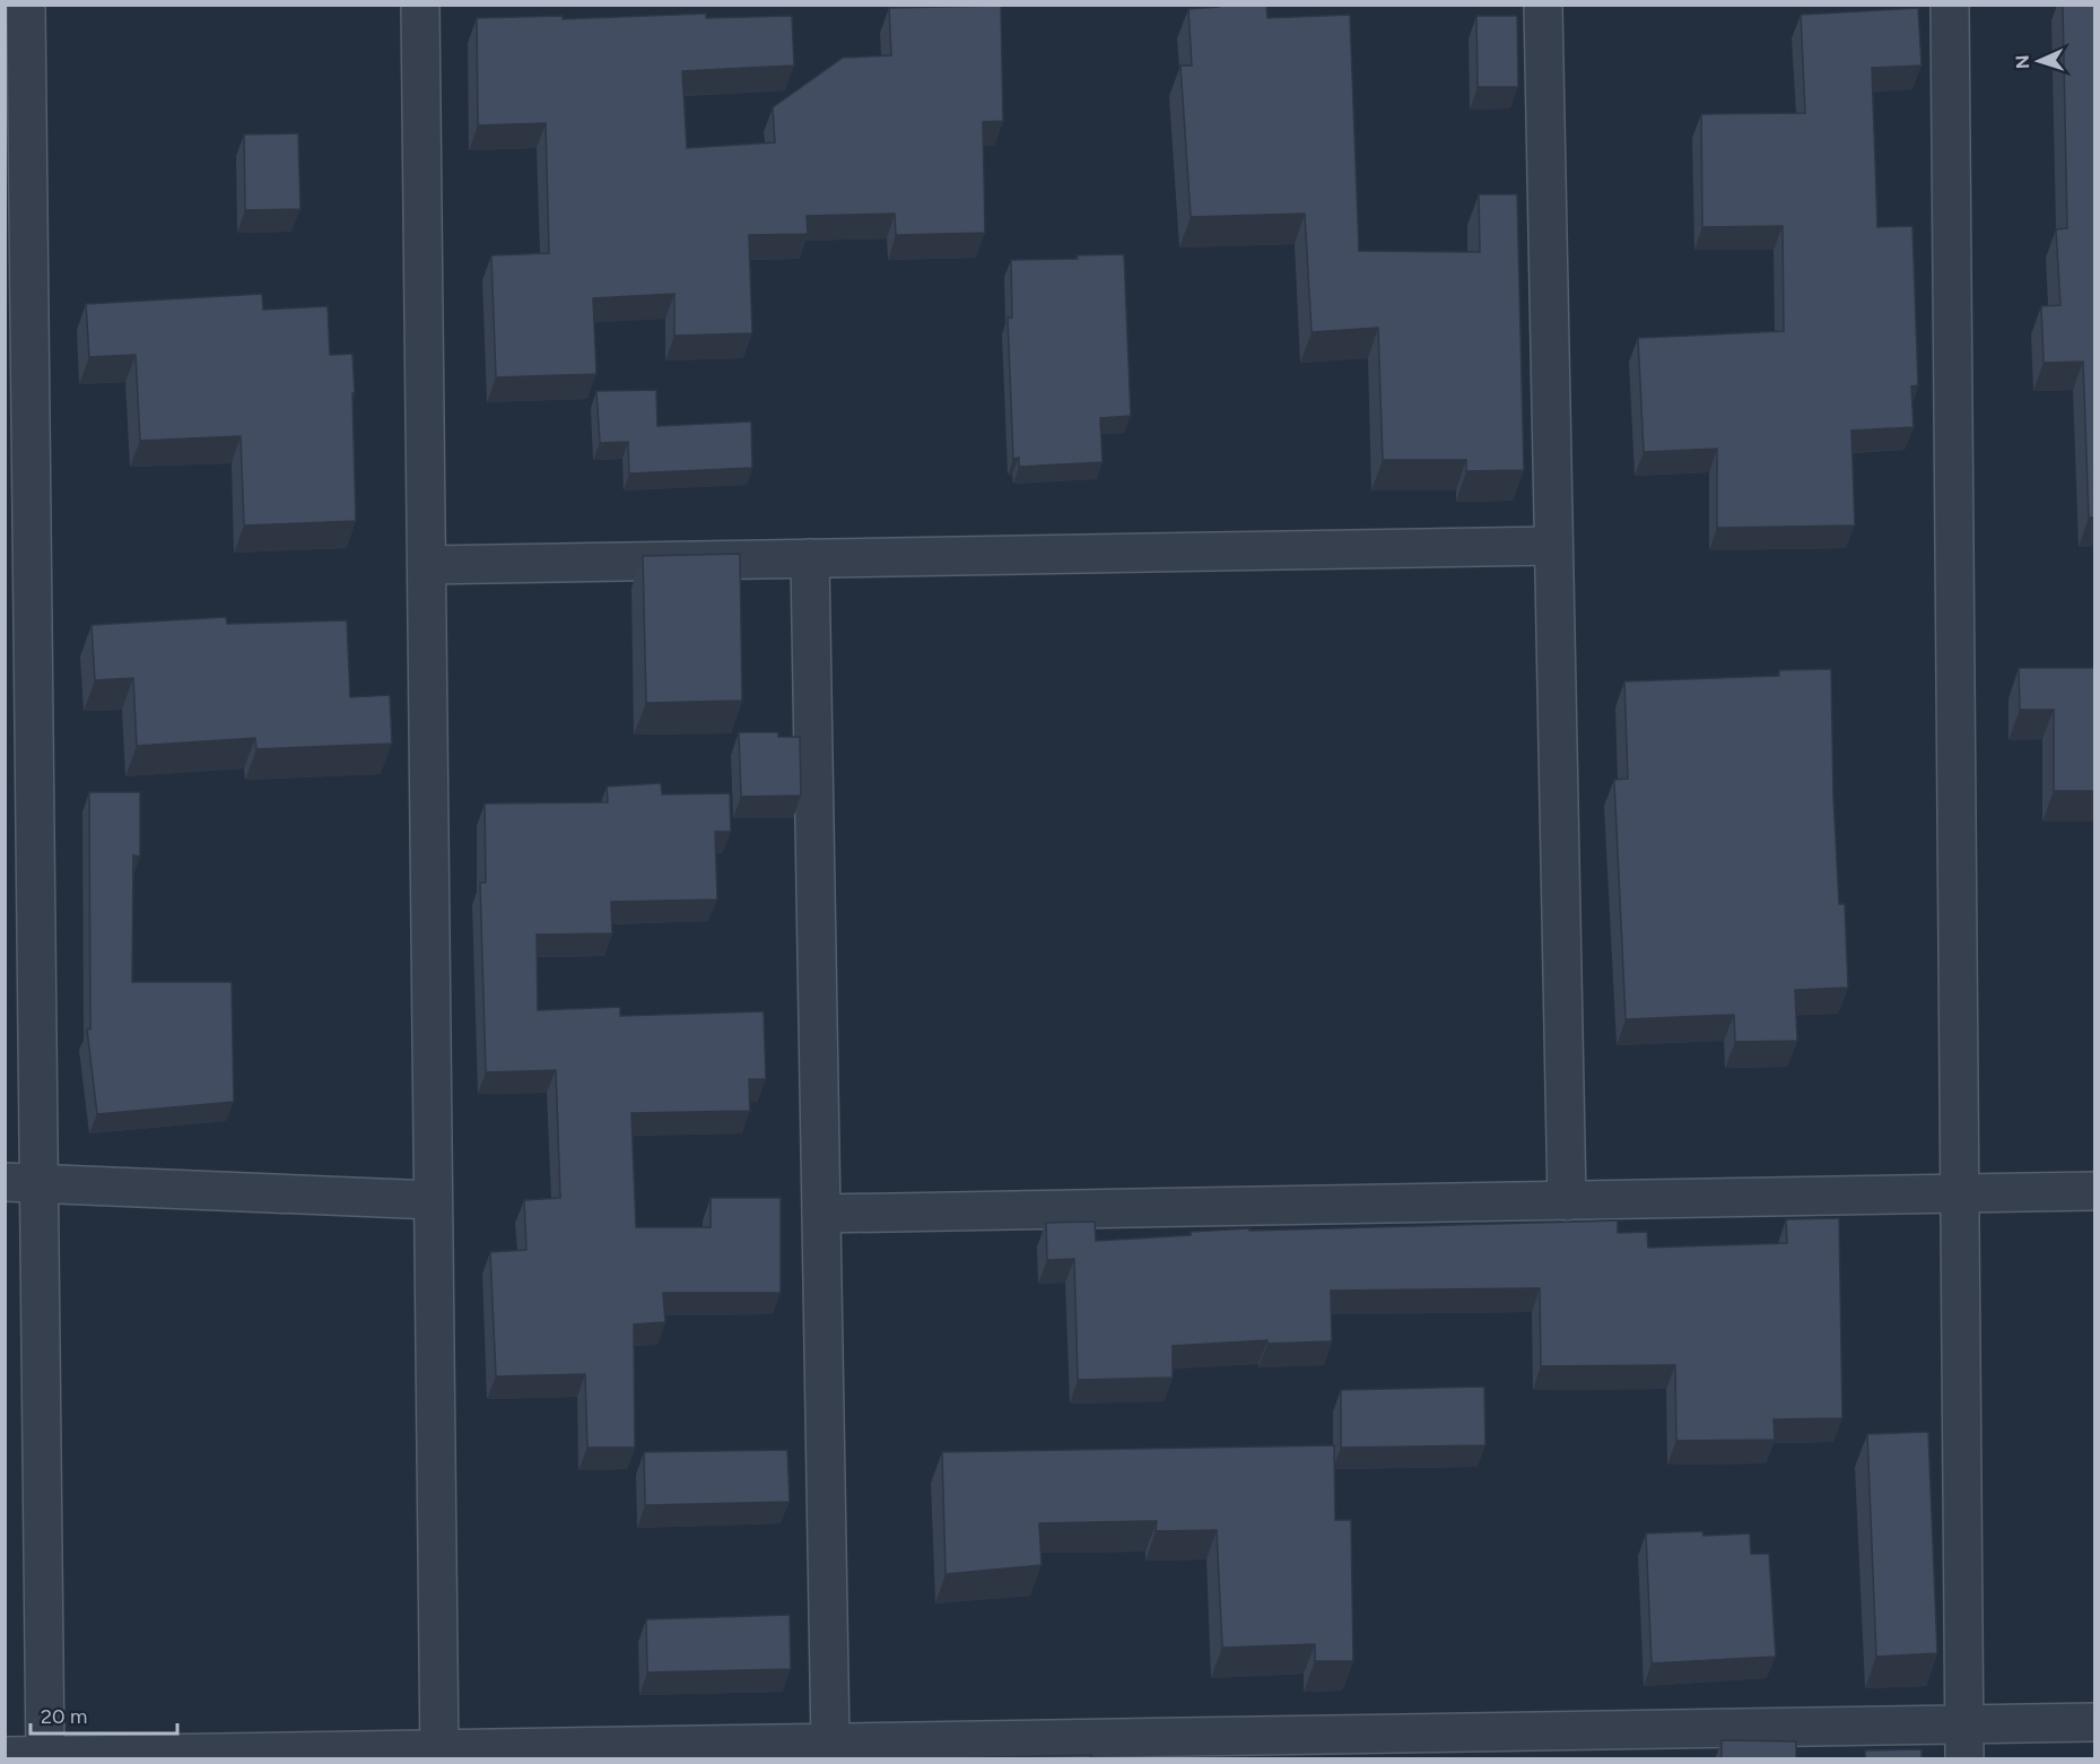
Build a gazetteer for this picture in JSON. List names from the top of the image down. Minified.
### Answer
{"scale_bar":"20 m","north":"left"}
